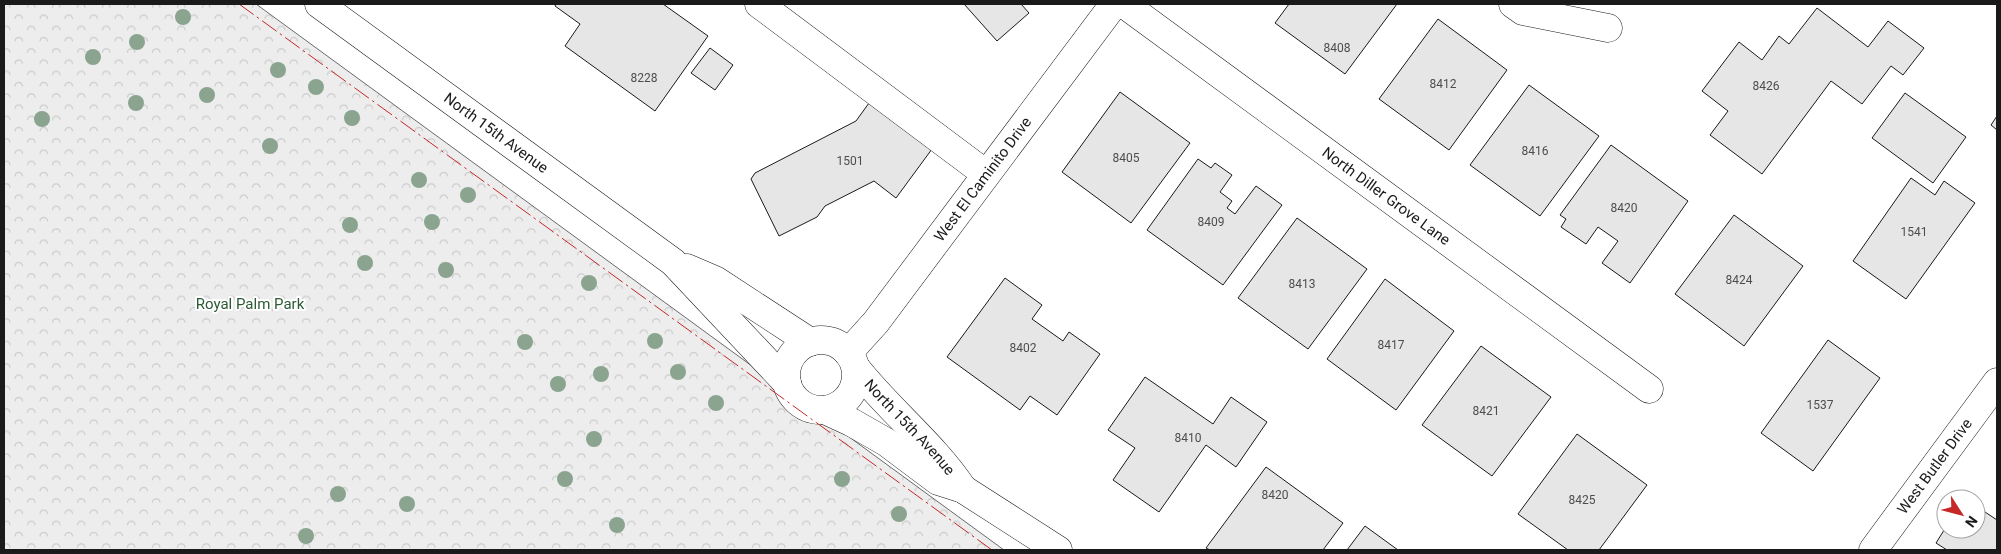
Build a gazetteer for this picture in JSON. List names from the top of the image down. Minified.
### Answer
{"streets":{"street":["North 15th Avenue","West El Caminito Drive","North Diller Grove Lane","West Butler Drive"]},"crossings":[["North 15th Avenue","West El Caminito Drive"]],"parks":["Royal Palm Park"],"house_numbers":["8408","8228","8412","8426","8416","8405","1501","8420","8409","1541","8424","8413","8417","8402","1537","8421","8410","8420","8425"],"north":"bottom right"}
